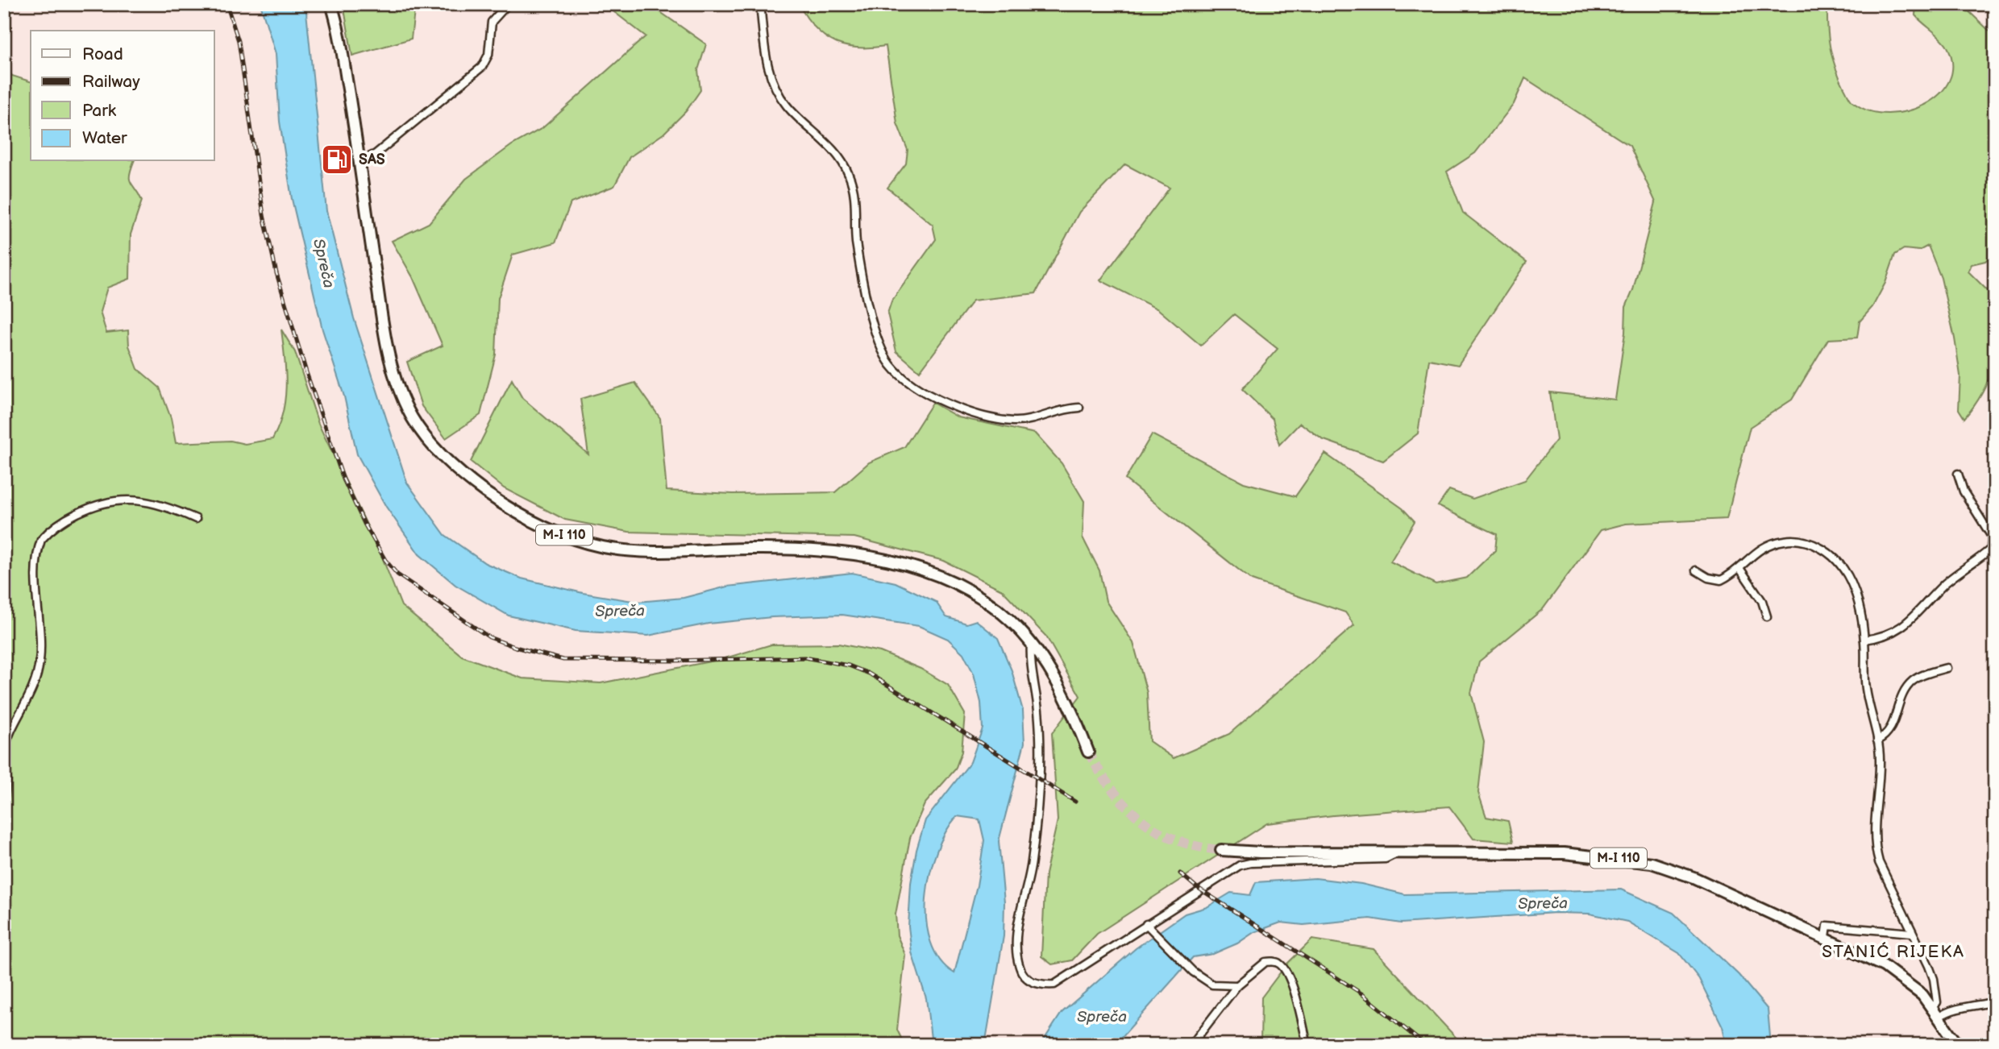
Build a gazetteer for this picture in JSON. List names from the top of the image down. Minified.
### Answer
{"streets":{"main road":["M-I 110"]},"districts":["STANIĆ RIJEKA"],"water":["Spreča"],"places":{"fuel station":["SAS"]},"legend":["Road","Railway","Park","Water"]}
